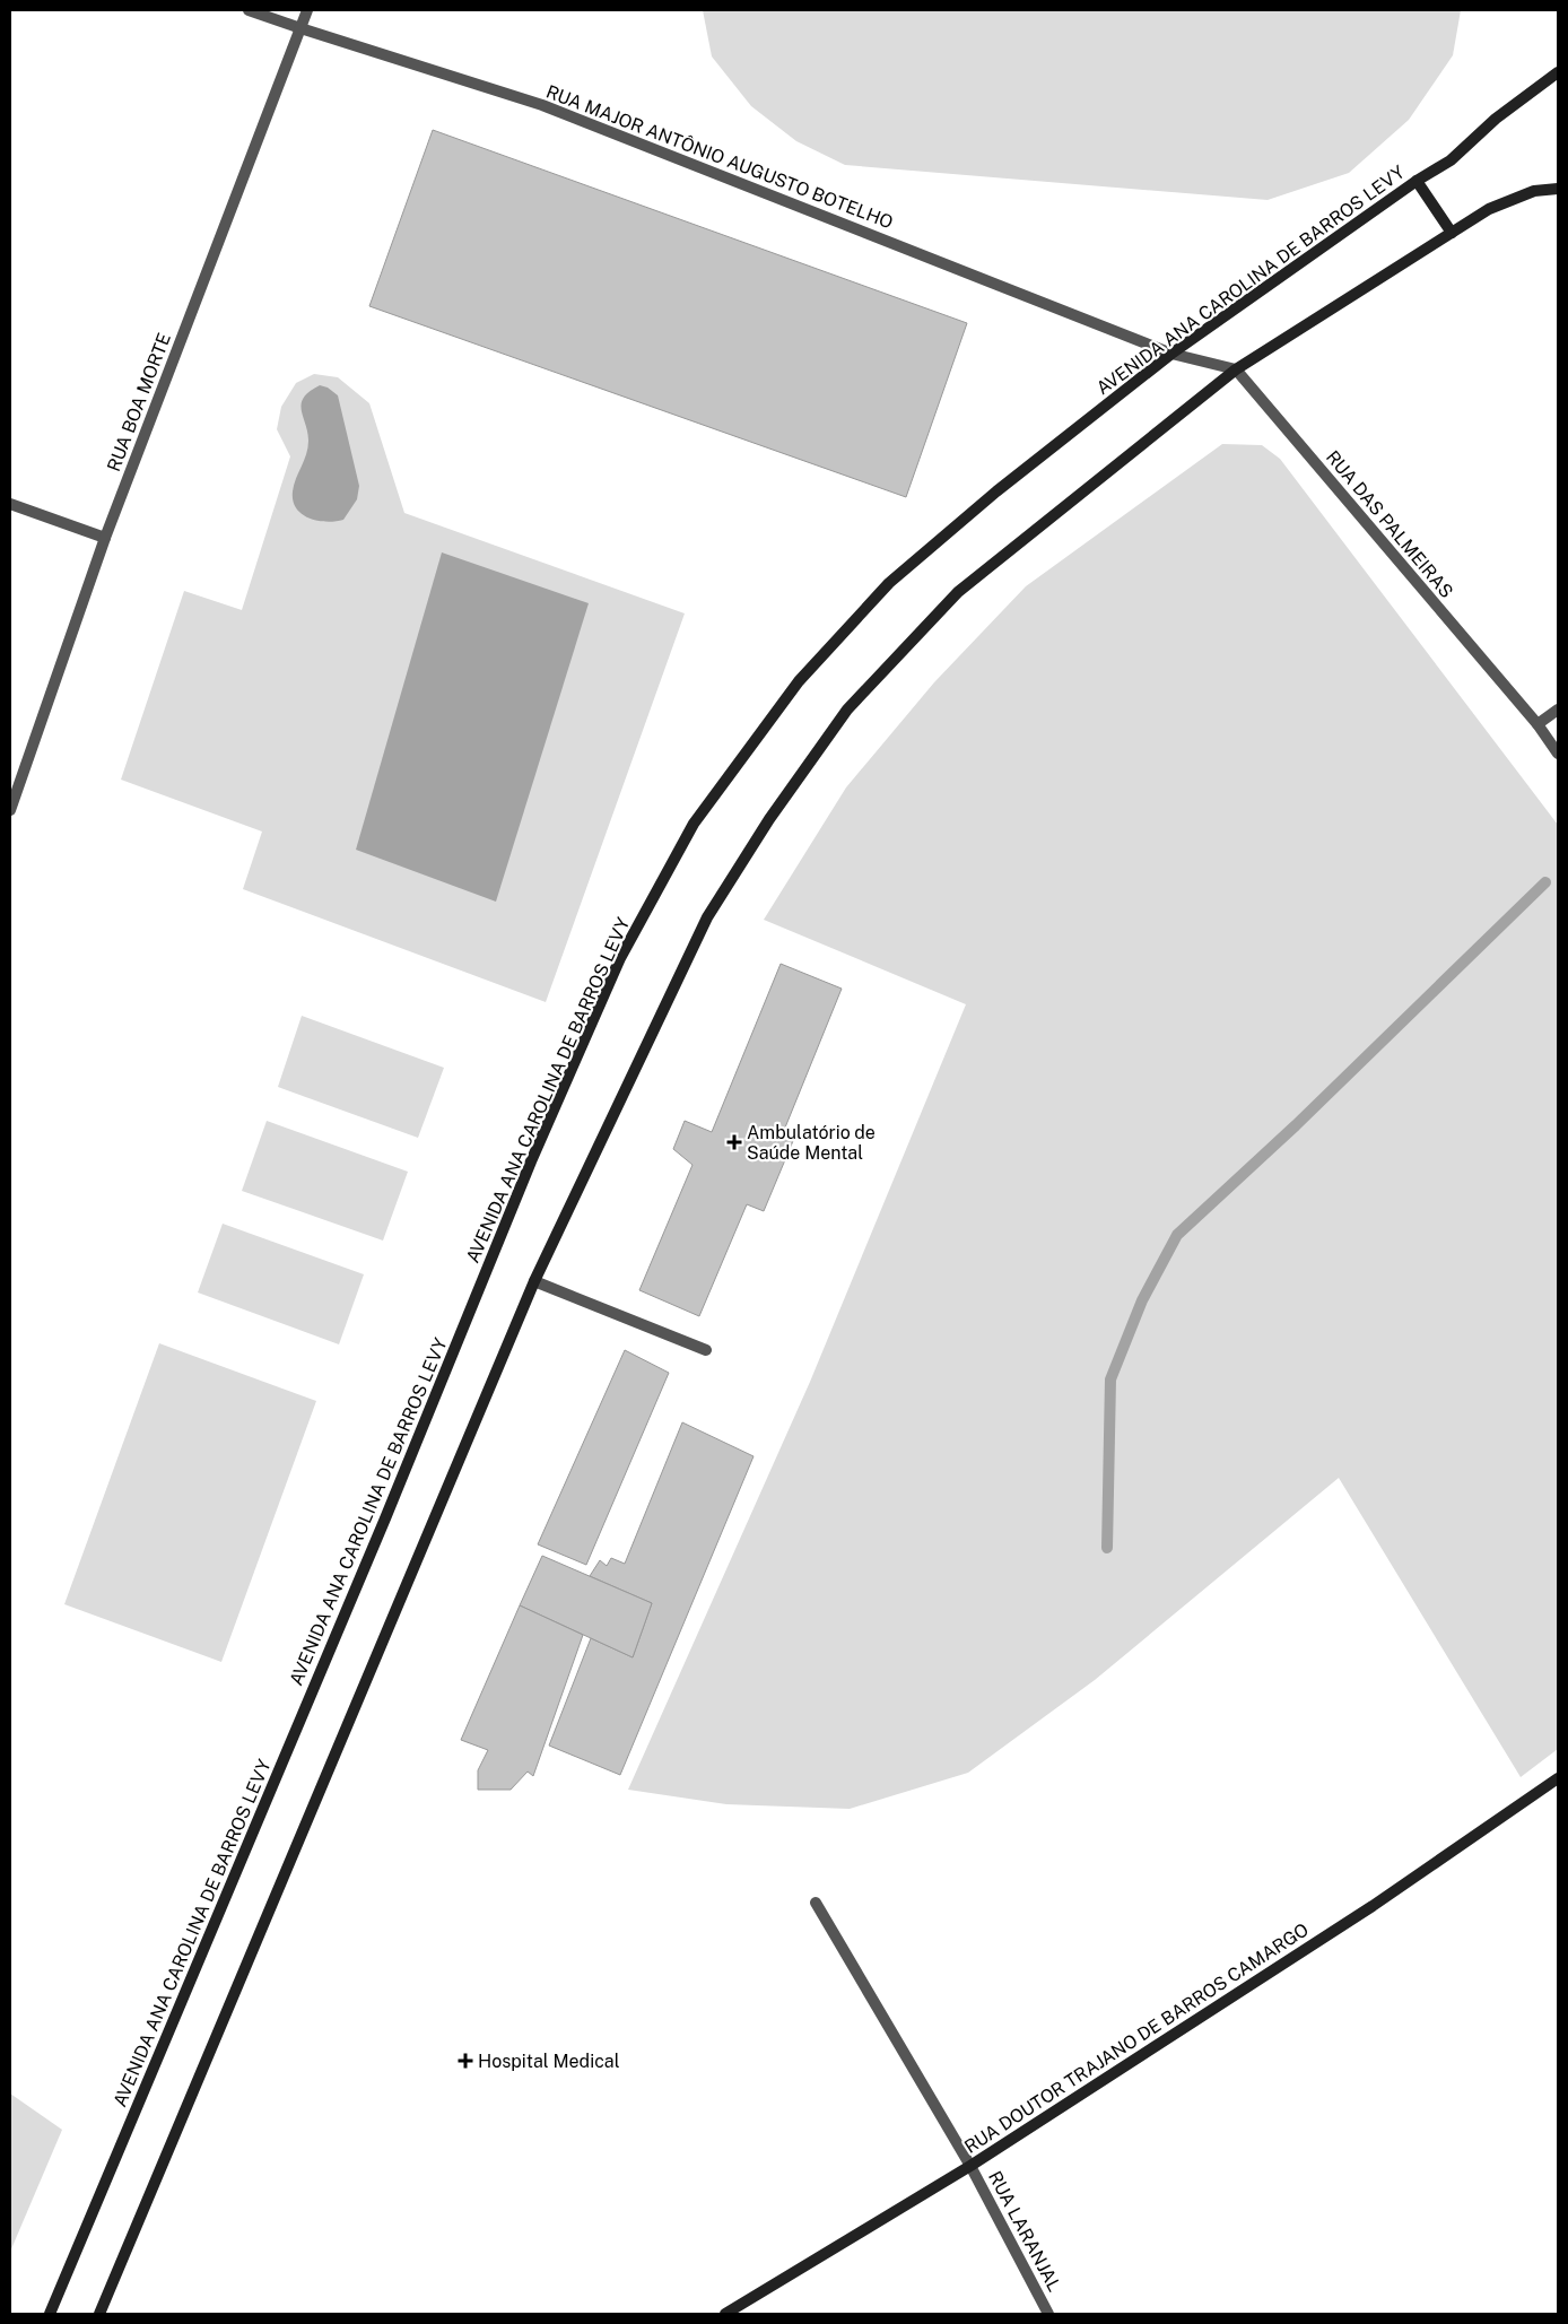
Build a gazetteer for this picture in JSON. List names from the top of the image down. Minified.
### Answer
{"streets":{"street":["RUA MAJOR ANTÔNIO AUGUSTO BOTELHO","AVENIDA ANA CAROLINA DE BARROS LEVY","RUA BOA MORTE","RUA DAS PALMEIRAS","RUA DOUTOR TRAJANO DE BARROS CAMARGO","RUA LARANJAL"]},"crossings":[["RUA MAJOR ANTÔNIO AUGUSTO BOTELHO","AVENIDA ANA CAROLINA DE BARROS LEVY"],["RUA MAJOR ANTÔNIO AUGUSTO BOTELHO","RUA BOA MORTE"],["RUA DOUTOR TRAJANO DE BARROS CAMARGO","RUA LARANJAL"]],"places":{"health":["Ambulatório de Saúde Mental","Hospital Medical"]}}
